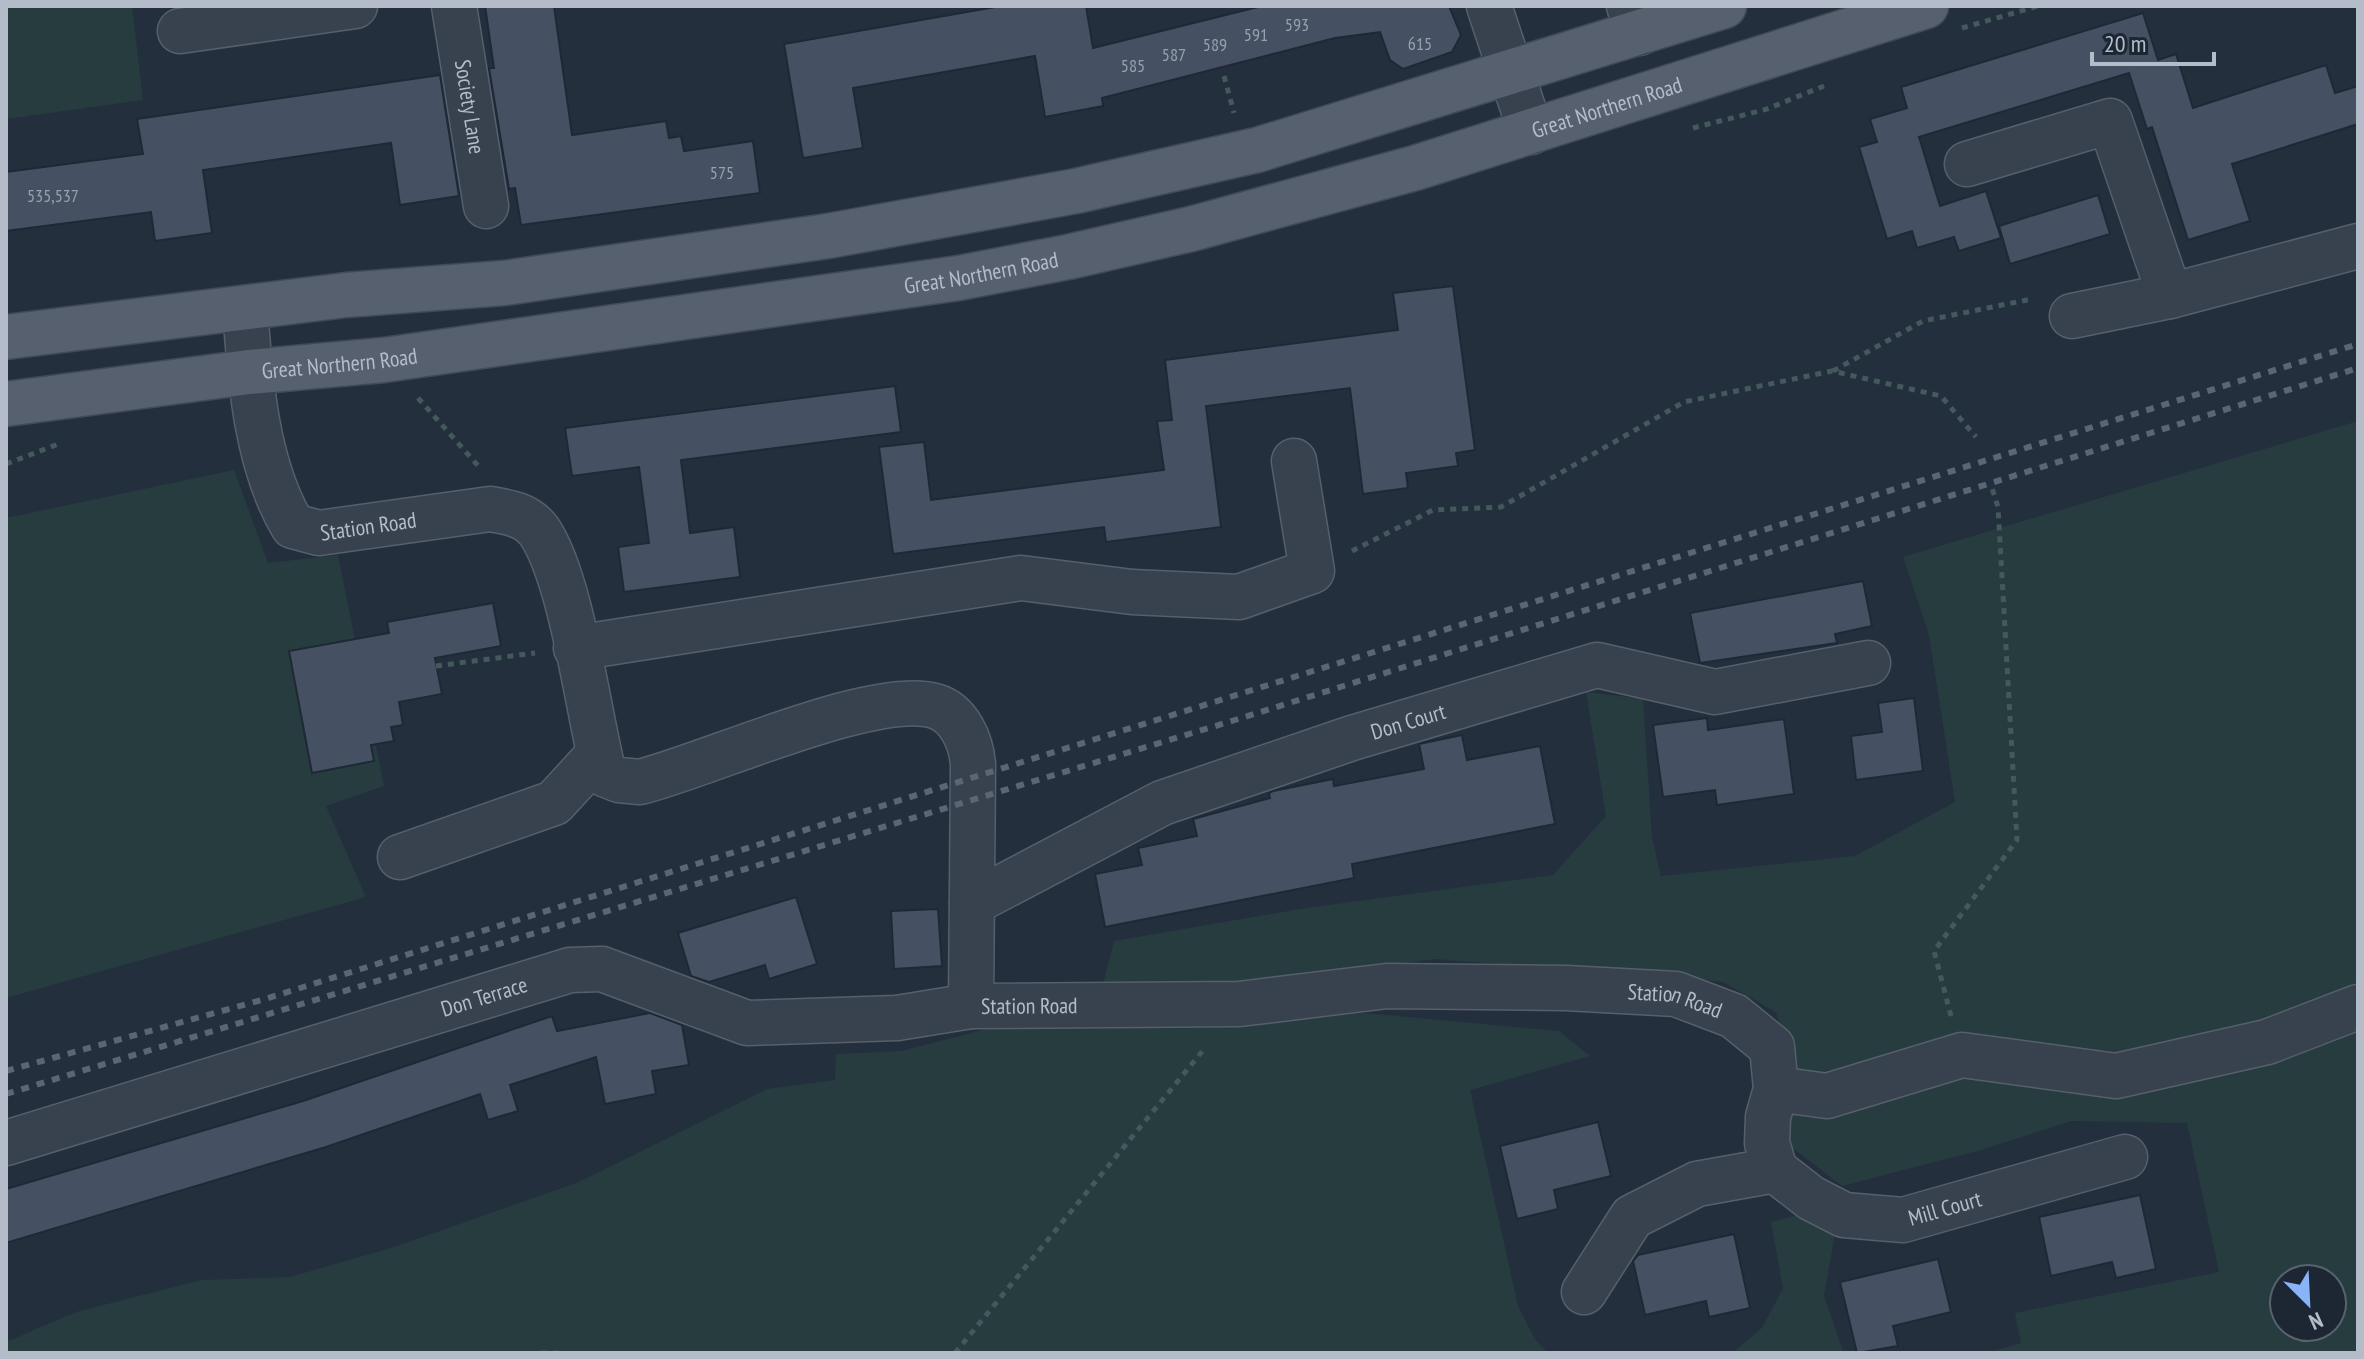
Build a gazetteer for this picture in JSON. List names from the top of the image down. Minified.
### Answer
{"streets":{"main road":["Great Northern Road"],"street":["Society Lane","Station Road","Don Court","Don Terrace","Mill Court"]},"crossings":[["Great Northern Road","Station Road"],["Station Road","Don Court"],["Station Road","Don Terrace"]],"house_numbers":["593","591","615","589","587","585","575","535,537"],"scale_bar":"20 m","north":"bottom right"}
